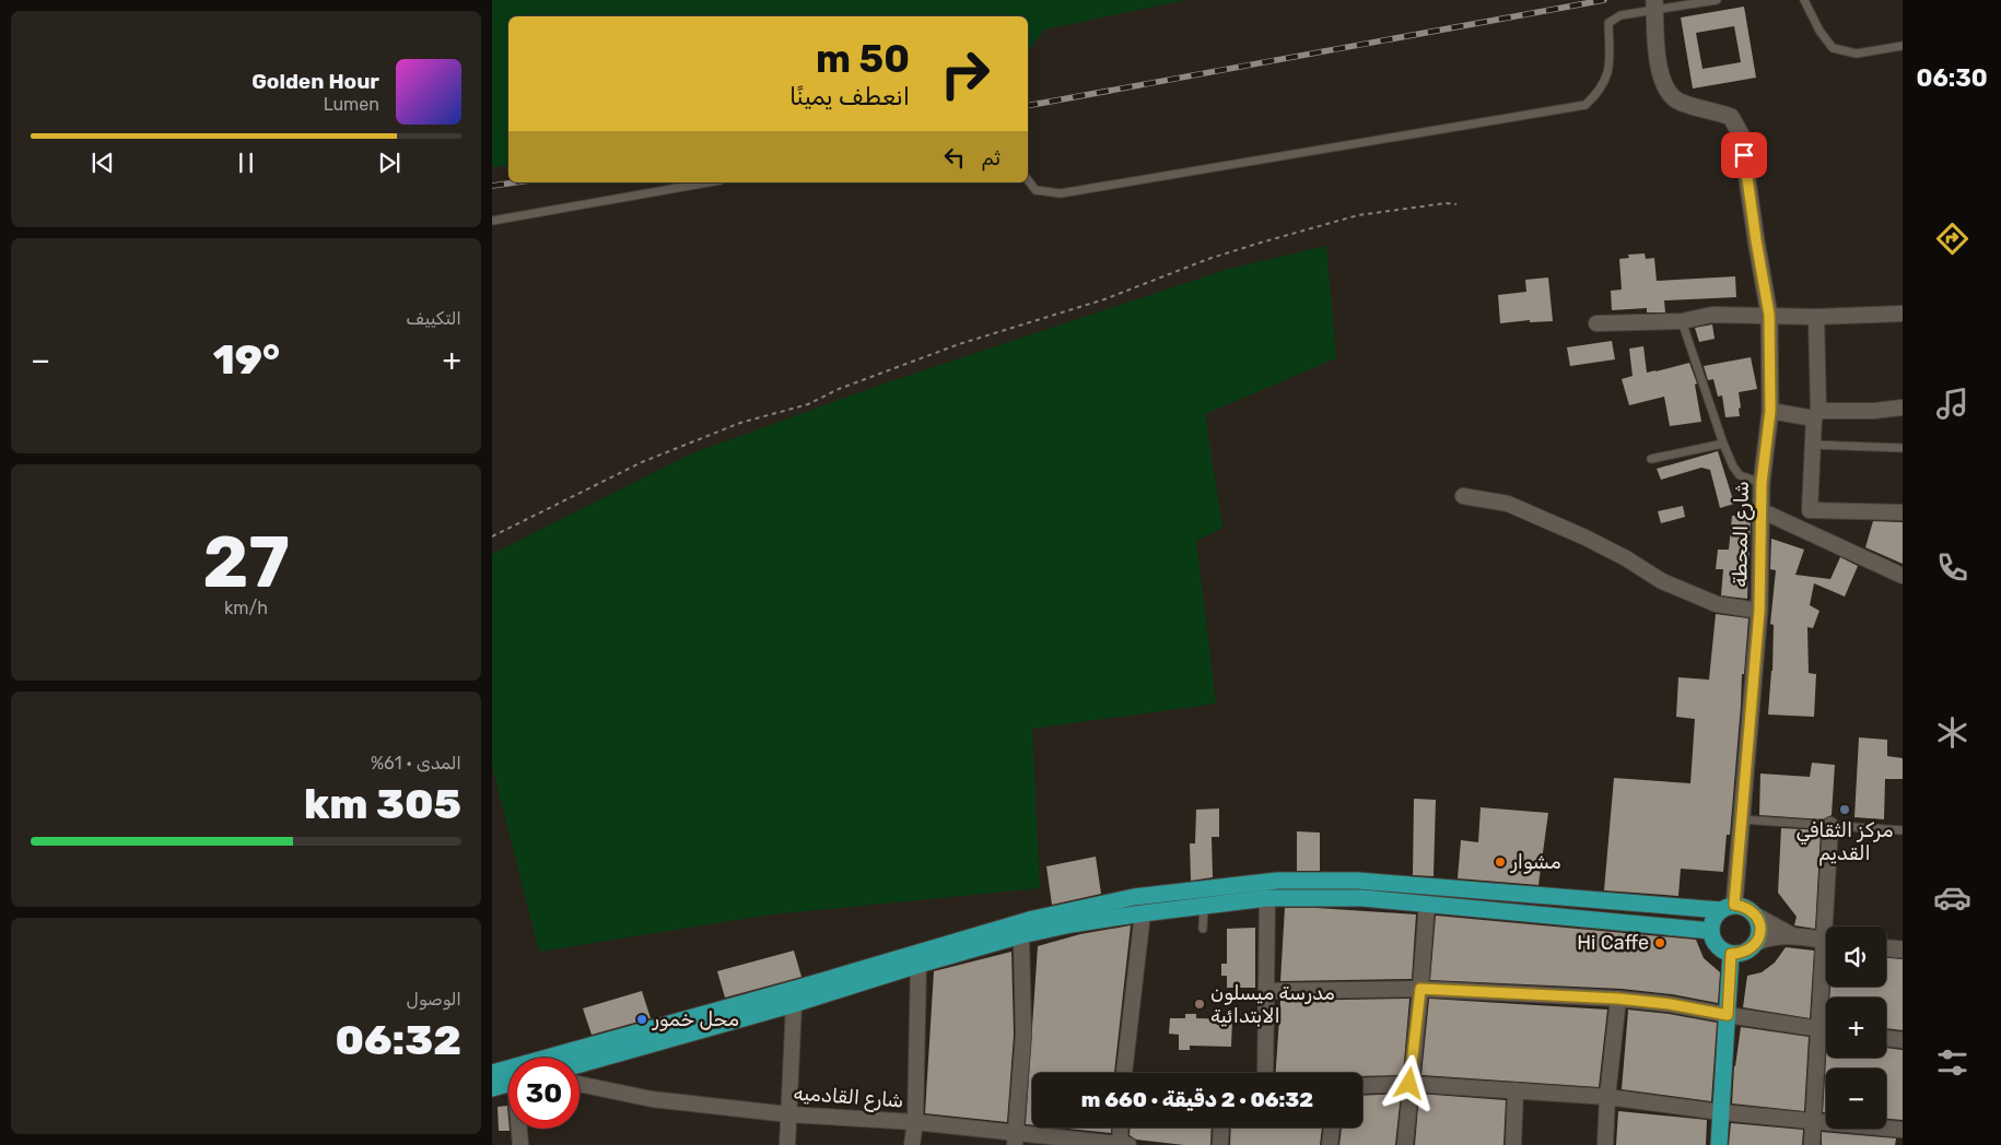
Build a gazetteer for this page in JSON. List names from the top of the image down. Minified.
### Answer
{"streets":{"main road":["شارع المحطة"],"street":["شارع القادميه"]},"places":["مركز الثقافي القديم","مشوار","Hi Caffe","مدرسة ميسلون الابتدائية","محل خمور"],"page":{"tabs":"06:30","turn":["50 m","انعطف يمينًا"],"song":["Golden Hour","Lumen"],"then":"ثم","tile":["التكييف",["27","km/h"],["المدى · 61%","305 km"],["الوصول","06:32"]],"heat":["−","19°","+"],"map_buttons":["+","−"],"limit":"30","trip":"06:32 · 2 دقيقة · 660 m"}}
